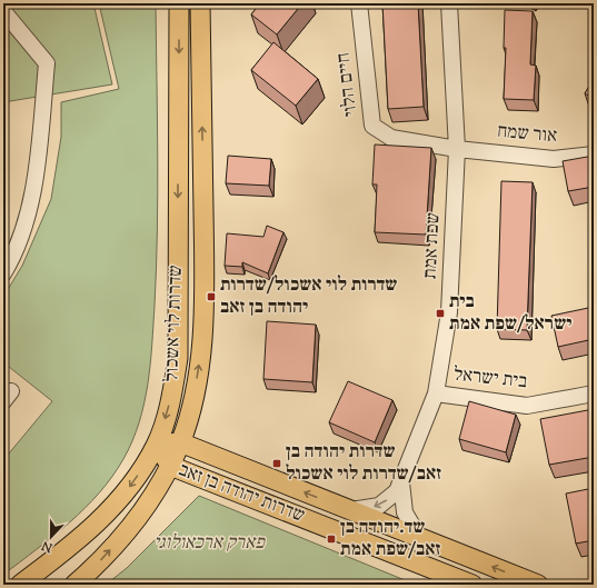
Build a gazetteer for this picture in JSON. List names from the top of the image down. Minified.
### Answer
{"streets":{"main road":["שדרות לוי אשכול","שדרות יהודה בן זאב"],"street":["חיים הלוי","אור שמח","שפת אמת","בית ישראל"]},"crossings":[["חיים הלוי","אור שמח"],["חיים הלוי","שפת אמת"],["אור שמח","שפת אמת"],["שפת אמת","בית ישראל"],["שפת אמת","שדרות יהודה בן זאב"],["שדרות לוי אשכול","שדרות יהודה בן זאב"]],"parks":["פארק ארכאולוגי"],"places":{"transit":["שדרות לוי אשכול/שדרות יהודה בן זאב","בית ישראל/שפת אמת","שדרות יהודה בן זאב/שדרות לוי אשכול","שד.יהודה בן זאב/שפת אמת"]},"north":"bottom"}
